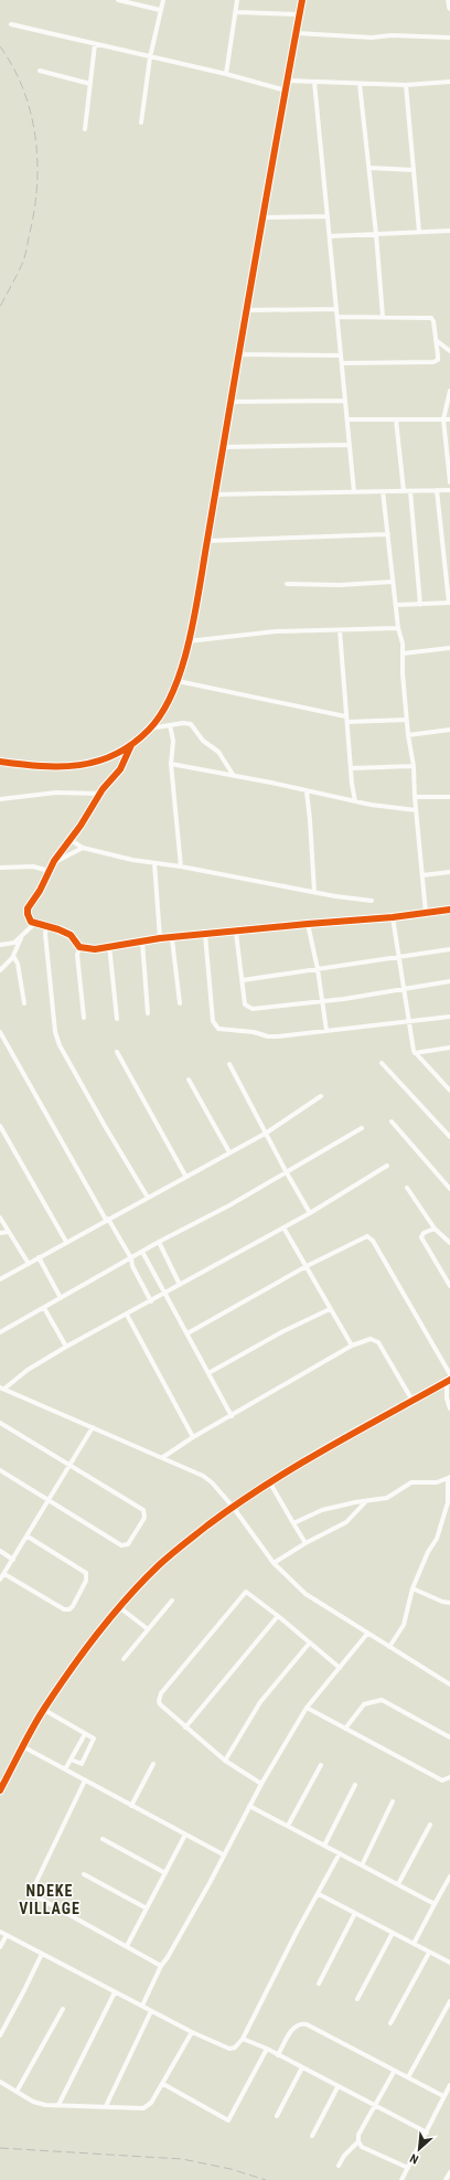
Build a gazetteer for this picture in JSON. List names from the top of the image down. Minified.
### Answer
{"districts":["NDEKE VILLAGE"],"north":"bottom left"}
